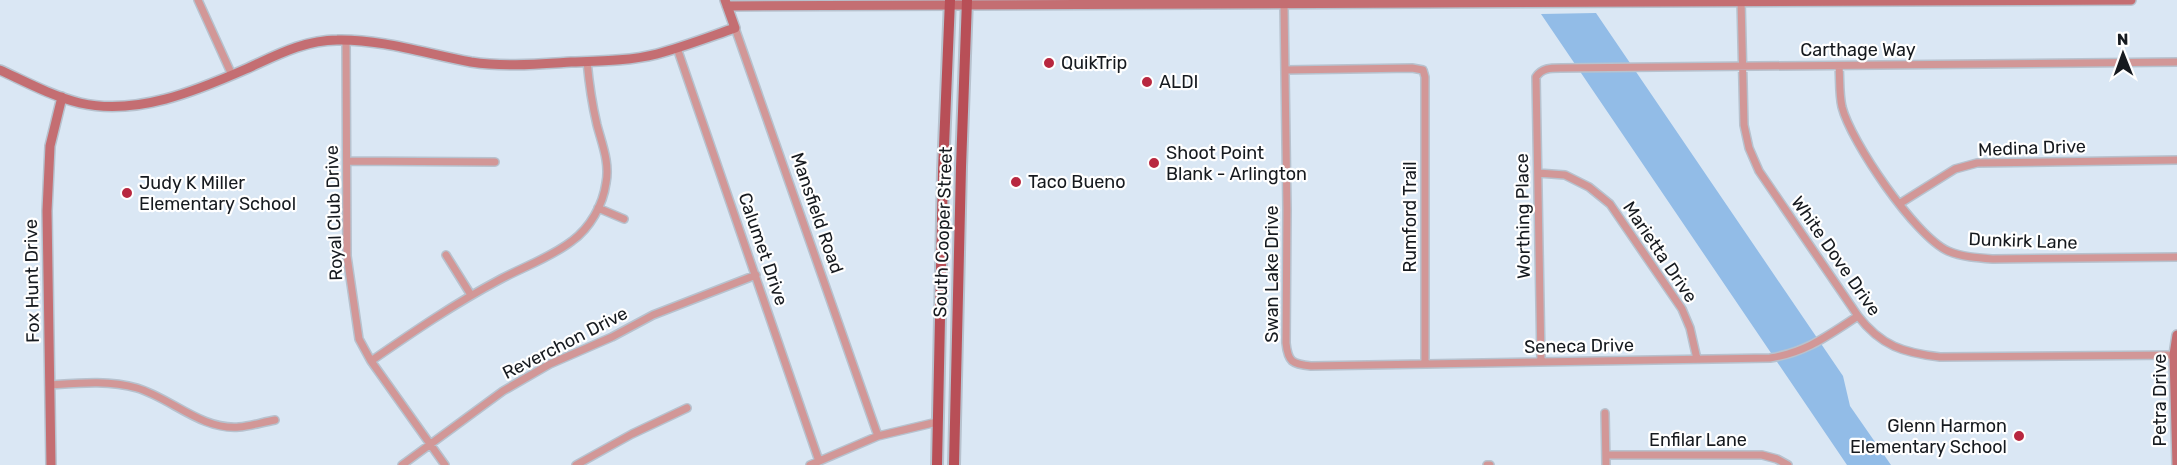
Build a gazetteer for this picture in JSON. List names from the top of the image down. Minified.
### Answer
{"streets":{"main road":["South Cooper Street"],"street":["Carthage Way","Medina Drive","Royal Club Drive","Mansfield Road","Worthing Place","Rumford Trail","Dunkirk Lane","Calumet Drive","Marietta Drive","White Dove Drive","Swan Lake Drive","Fox Hunt Drive","Reverchon Drive","Seneca Drive","Petra Drive","Enfilar Lane"]},"crossings":[["Carthage Way","Worthing Place"],["Carthage Way","Dunkirk Lane"],["Carthage Way","White Dove Drive"],["Medina Drive","Dunkirk Lane"],["Royal Club Drive","Reverchon Drive"],["Worthing Place","Marietta Drive"],["Worthing Place","Seneca Drive"],["Rumford Trail","Swan Lake Drive"],["Rumford Trail","Seneca Drive"],["Calumet Drive","Reverchon Drive"],["Marietta Drive","Seneca Drive"],["White Dove Drive","Seneca Drive"],["White Dove Drive","Petra Drive"],["Swan Lake Drive","Seneca Drive"]],"places":["QuikTrip","ALDI","Shoot Point Blank - Arlington","Taco Bueno","Judy K Miller Elementary School","Glenn Harmon Elementary School"],"north":"top"}
